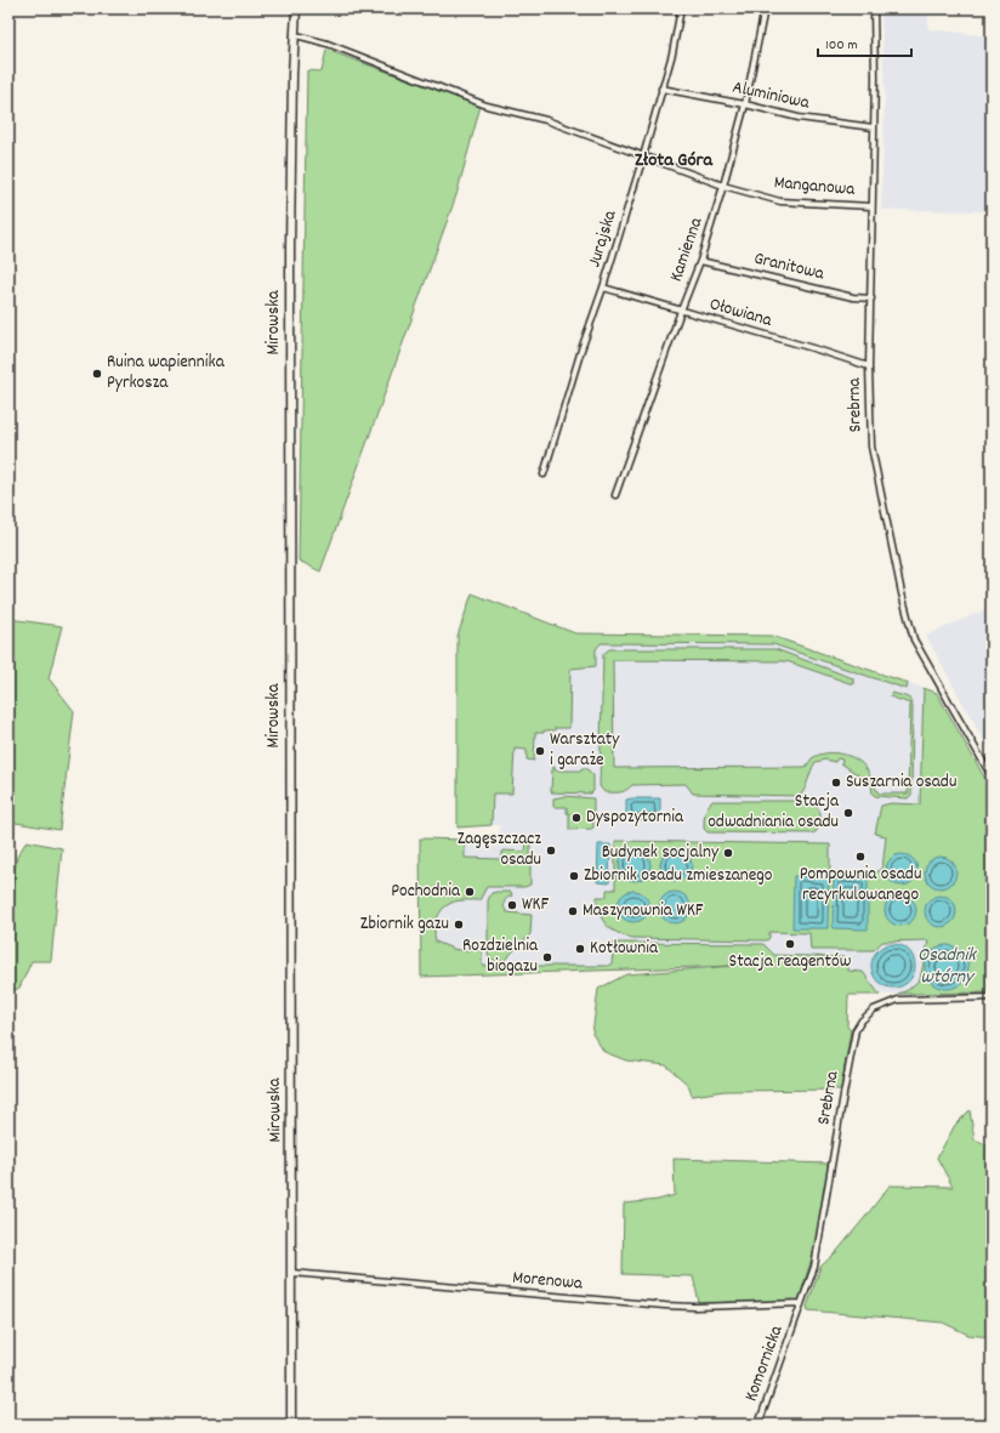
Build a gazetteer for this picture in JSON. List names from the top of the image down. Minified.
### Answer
{"streets":{"street":["Aluminiowa","Manganowa","Jurajska","Kamienna","Granitowa","Ołowiana","Mirowska","Srebrna","Morenowa","Komornicka"]},"crossings":[["Aluminiowa","Jurajska"],["Aluminiowa","Kamienna"],["Aluminiowa","Srebrna"],["Manganowa","Jurajska"],["Manganowa","Kamienna"],["Manganowa","Mirowska"],["Manganowa","Srebrna"],["Jurajska","Ołowiana"],["Kamienna","Granitowa"],["Kamienna","Ołowiana"],["Granitowa","Srebrna"],["Ołowiana","Srebrna"],["Mirowska","Morenowa"],["Srebrna","Morenowa"],["Srebrna","Komornicka"]],"districts":["Złota Góra"],"water":["Osadnik wtórny"],"places":["Ruina wapiennika Pyrkosza","Warsztaty i garaże","Suszarnia osadu","Stacja odwadniania osadu","Dyspozytornia","Zagęszczacz osadu","Budynek socjalny","Pompownia osadu recyrkulowanego","Zbiornik osadu zmieszanego","Pochodnia","WKF","Maszynownia WKF","Zbiornik gazu","Stacja reagentów","Kotłownia","Rozdzielnia biogazu"],"scale_bar":"100 m"}
